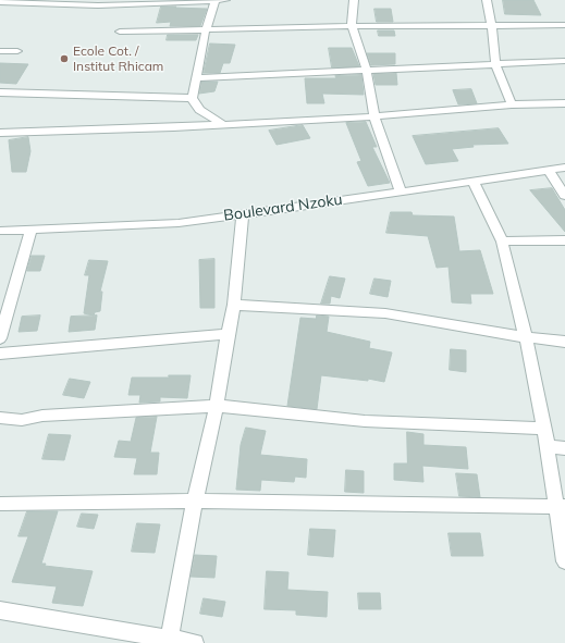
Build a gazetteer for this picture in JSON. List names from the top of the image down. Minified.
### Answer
{"streets":{"street":["Boulevard Nzoku"]},"places":["Ecole Cot. / Institut Rhicam"]}
